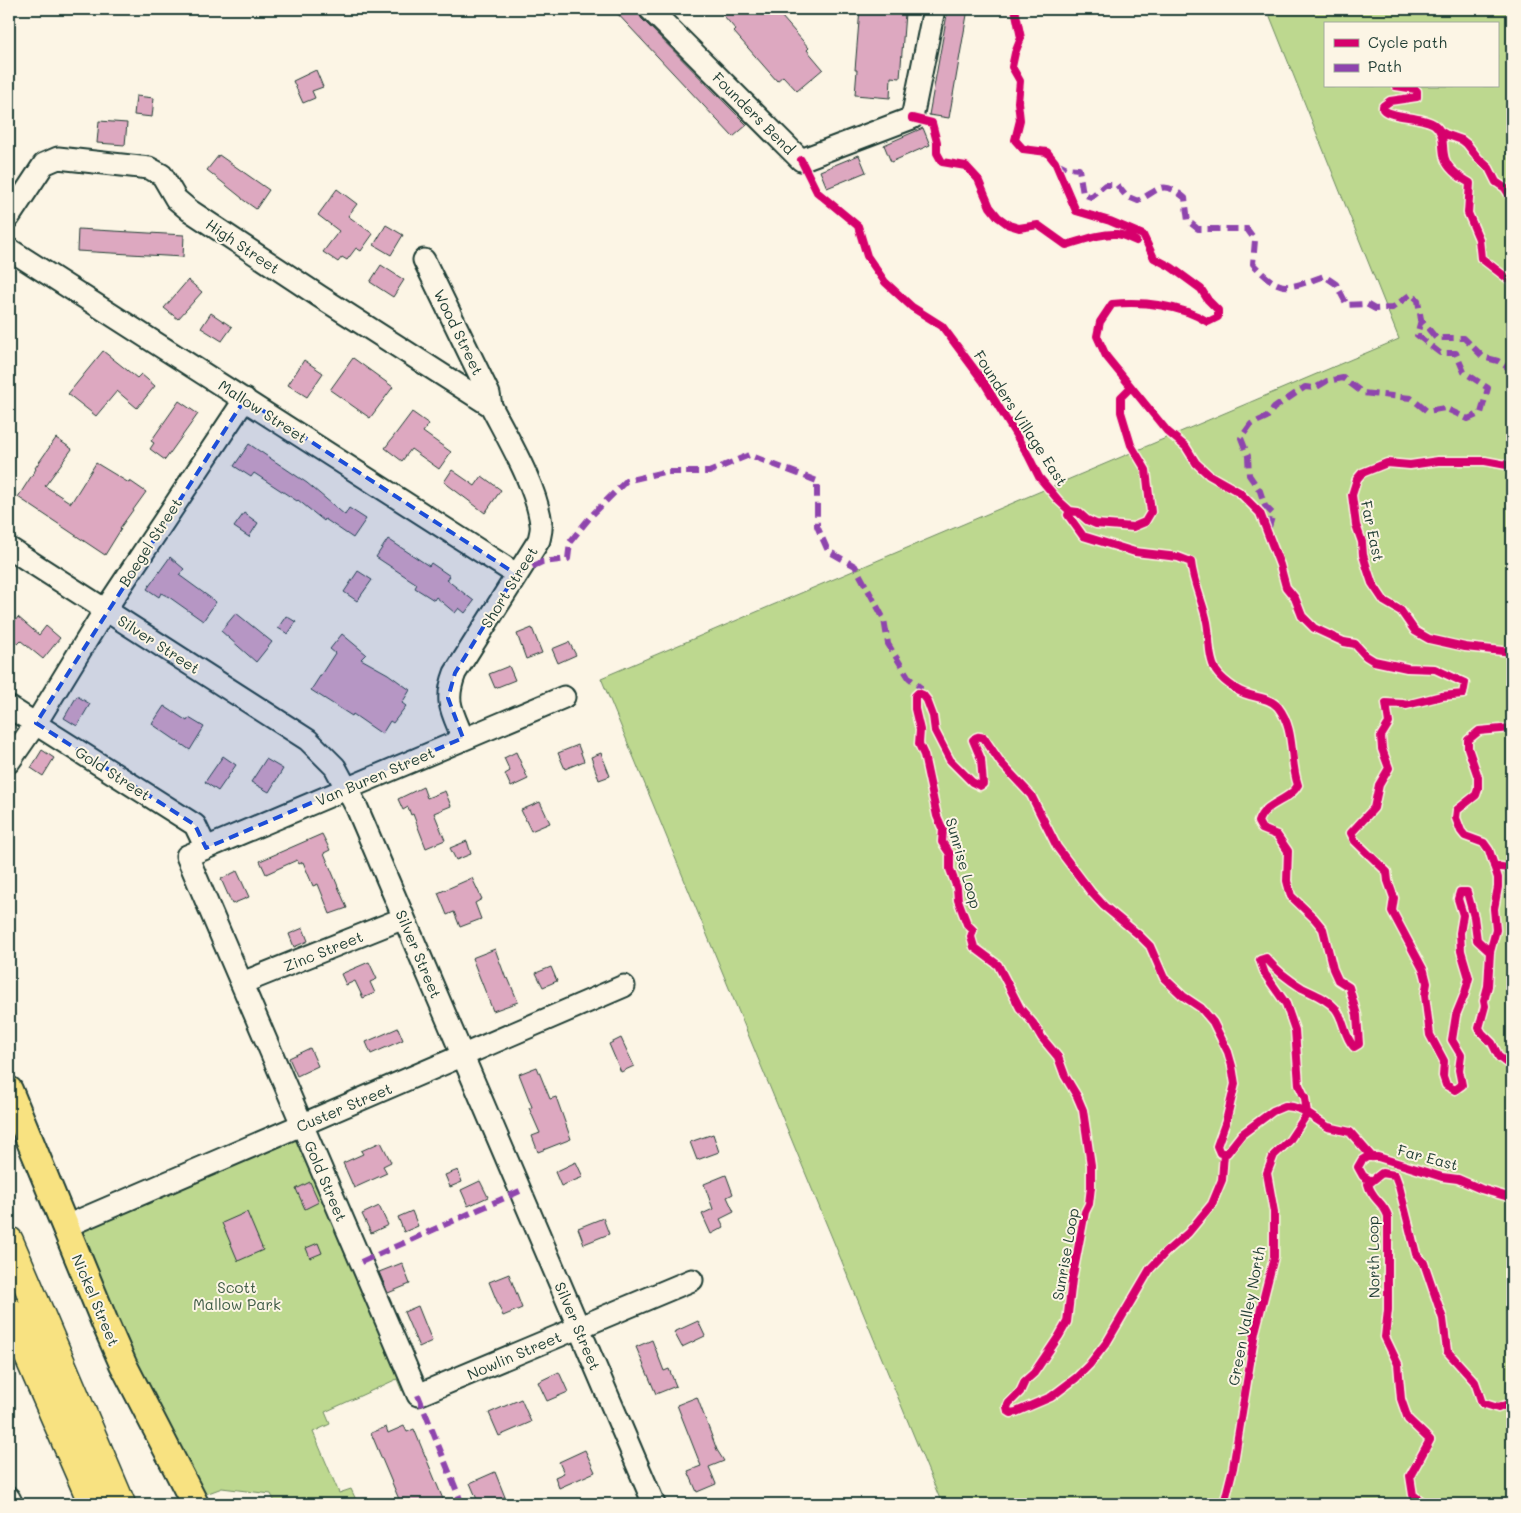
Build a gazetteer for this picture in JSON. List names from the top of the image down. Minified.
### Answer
{"streets":{"main road":["Nickel Street"],"street":["Founders Bend","High Street","Wood Street","Mallow Street","Boegel Street","Short Street","Silver Street","Gold Street","Van Buren Street","Zinc Street","Custer Street","Nowlin Street"],"cycle path":["Founders Village East","Far East","Sunrise Loop","North Loop","Green Valley North"]},"crossings":[["High Street","Wood Street"],["High Street","Short Street"],["Wood Street","Short Street"],["Mallow Street","Boegel Street"],["Mallow Street","Short Street"],["Boegel Street","Silver Street"],["Boegel Street","Gold Street"],["Short Street","Van Buren Street"],["Silver Street","Van Buren Street"],["Silver Street","Zinc Street"],["Silver Street","Custer Street"],["Silver Street","Nowlin Street"],["Gold Street","Van Buren Street"],["Gold Street","Zinc Street"],["Gold Street","Custer Street"],["Gold Street","Nowlin Street"],["Custer Street","Nickel Street"]],"parks":["Scott Mallow Park"],"legend":["Cycle path","Path"]}
